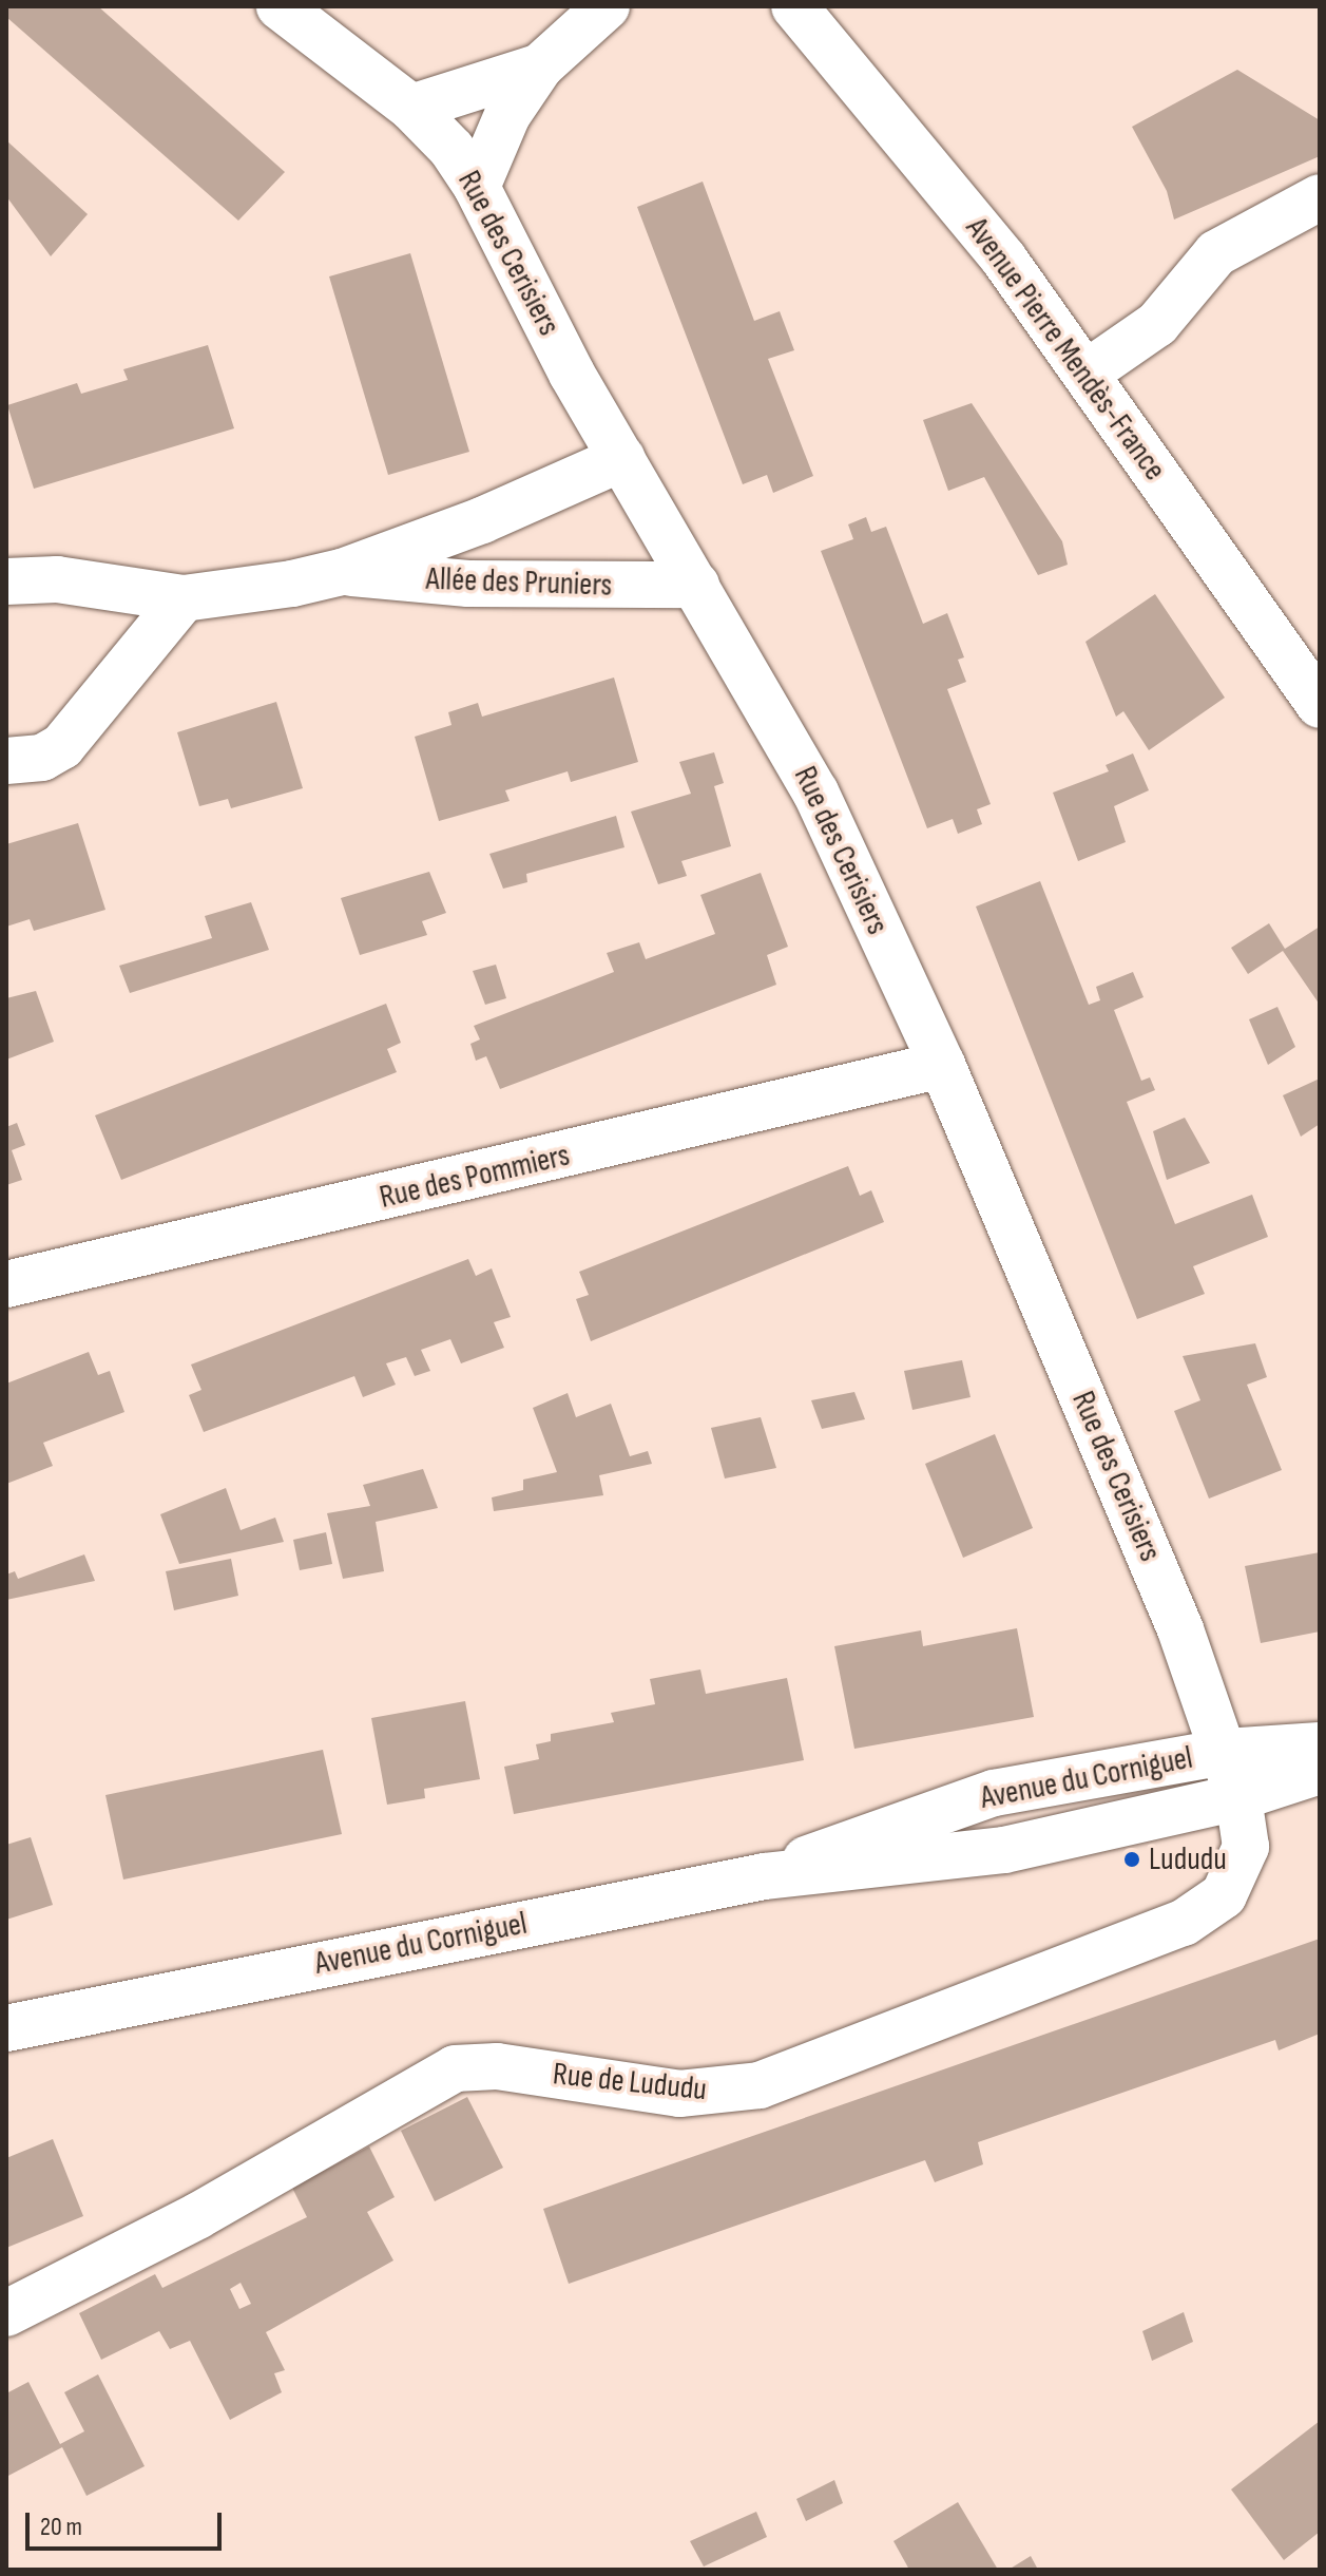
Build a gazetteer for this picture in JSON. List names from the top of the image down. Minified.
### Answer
{"streets":{"street":["Rue des Cerisiers","Avenue Pierre Mendès-France","Allée des Pruniers","Rue des Pommiers","Avenue du Corniguel","Rue de Lududu"]},"crossings":[["Rue des Cerisiers","Allée des Pruniers"],["Rue des Cerisiers","Rue des Pommiers"],["Rue des Cerisiers","Avenue du Corniguel"],["Rue des Cerisiers","Rue de Lududu"],["Avenue du Corniguel","Rue de Lududu"]],"places":["Lududu"],"scale_bar":"20 m"}
